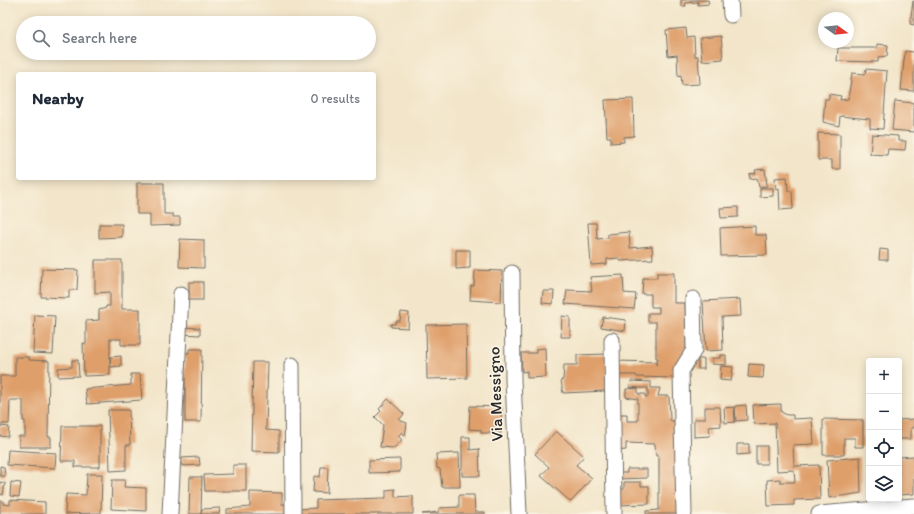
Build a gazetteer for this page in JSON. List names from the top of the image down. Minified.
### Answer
{"streets":{"street":["Via Messigno"]},"north":"right","page":{"search":"Search here","heading":["Nearby","0 results"],"map_buttons":["+","−"]}}
